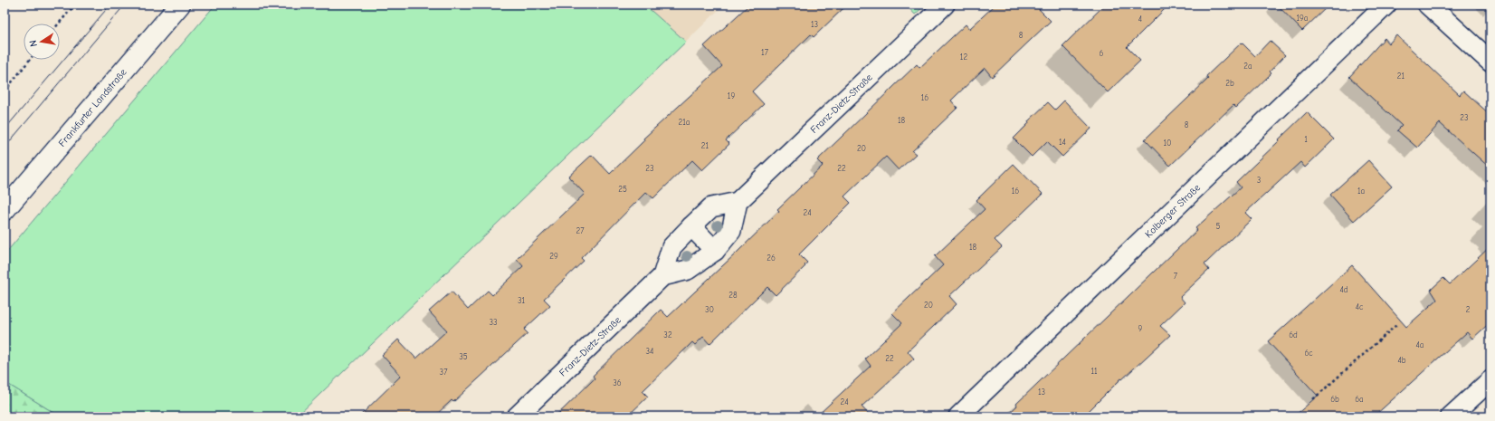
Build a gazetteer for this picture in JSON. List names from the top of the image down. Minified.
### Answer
{"streets":{"main road":["Frankfurter Landstraße"],"street":["Franz-Dietz-Straße","Kolberger Straße"]},"house_numbers":["19a","4","13","8","17","6","12","2a","21","2b","19","16","23","18","21a","8","1","14","10","21","20","23","22","3","25","16","1a","24","5","27","18","29","26","7","4d","28","31","20","4c","30","2","33","9","32","6d","4a","34","6c","35","22","4b","11","37","36","13","6b","6a","24"],"north":"left"}
